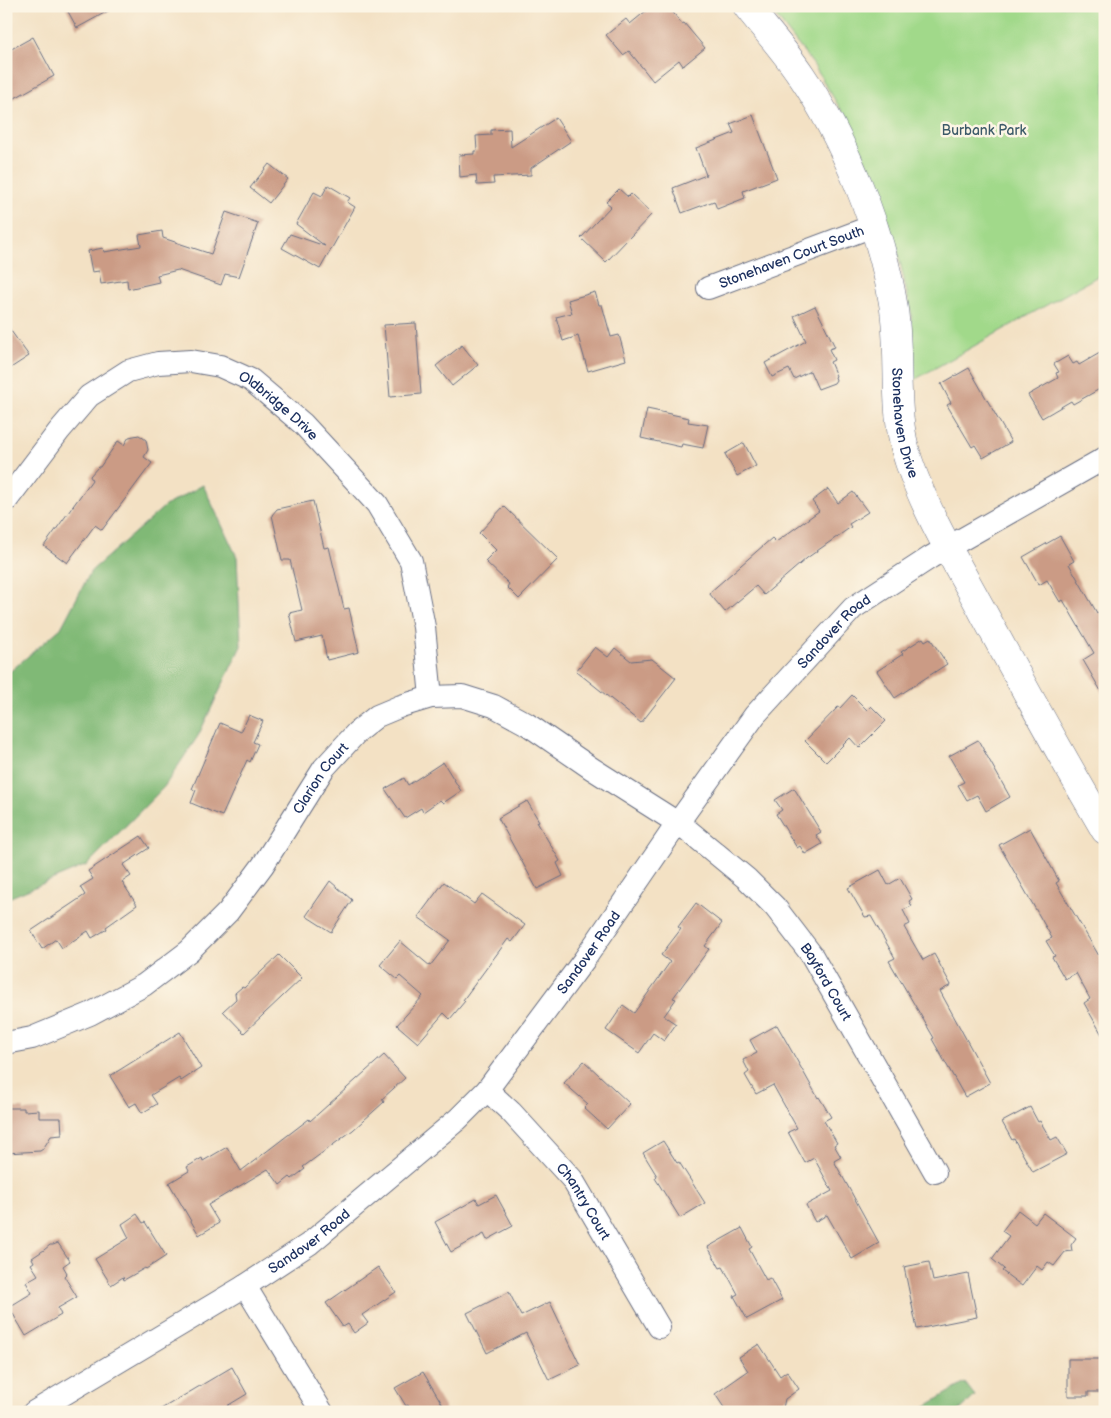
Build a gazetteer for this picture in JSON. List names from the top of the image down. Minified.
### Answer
{"streets":{"street":["Stonehaven Court South","Oldbridge Drive","Stonehaven Drive","Sandover Road","Clarion Court","Bayford Court","Chantry Court"]},"crossings":[["Stonehaven Court South","Stonehaven Drive"],["Oldbridge Drive","Clarion Court"],["Stonehaven Drive","Sandover Road"],["Sandover Road","Clarion Court"],["Sandover Road","Bayford Court"],["Sandover Road","Chantry Court"],["Clarion Court","Bayford Court"]],"parks":["Burbank Park"]}
